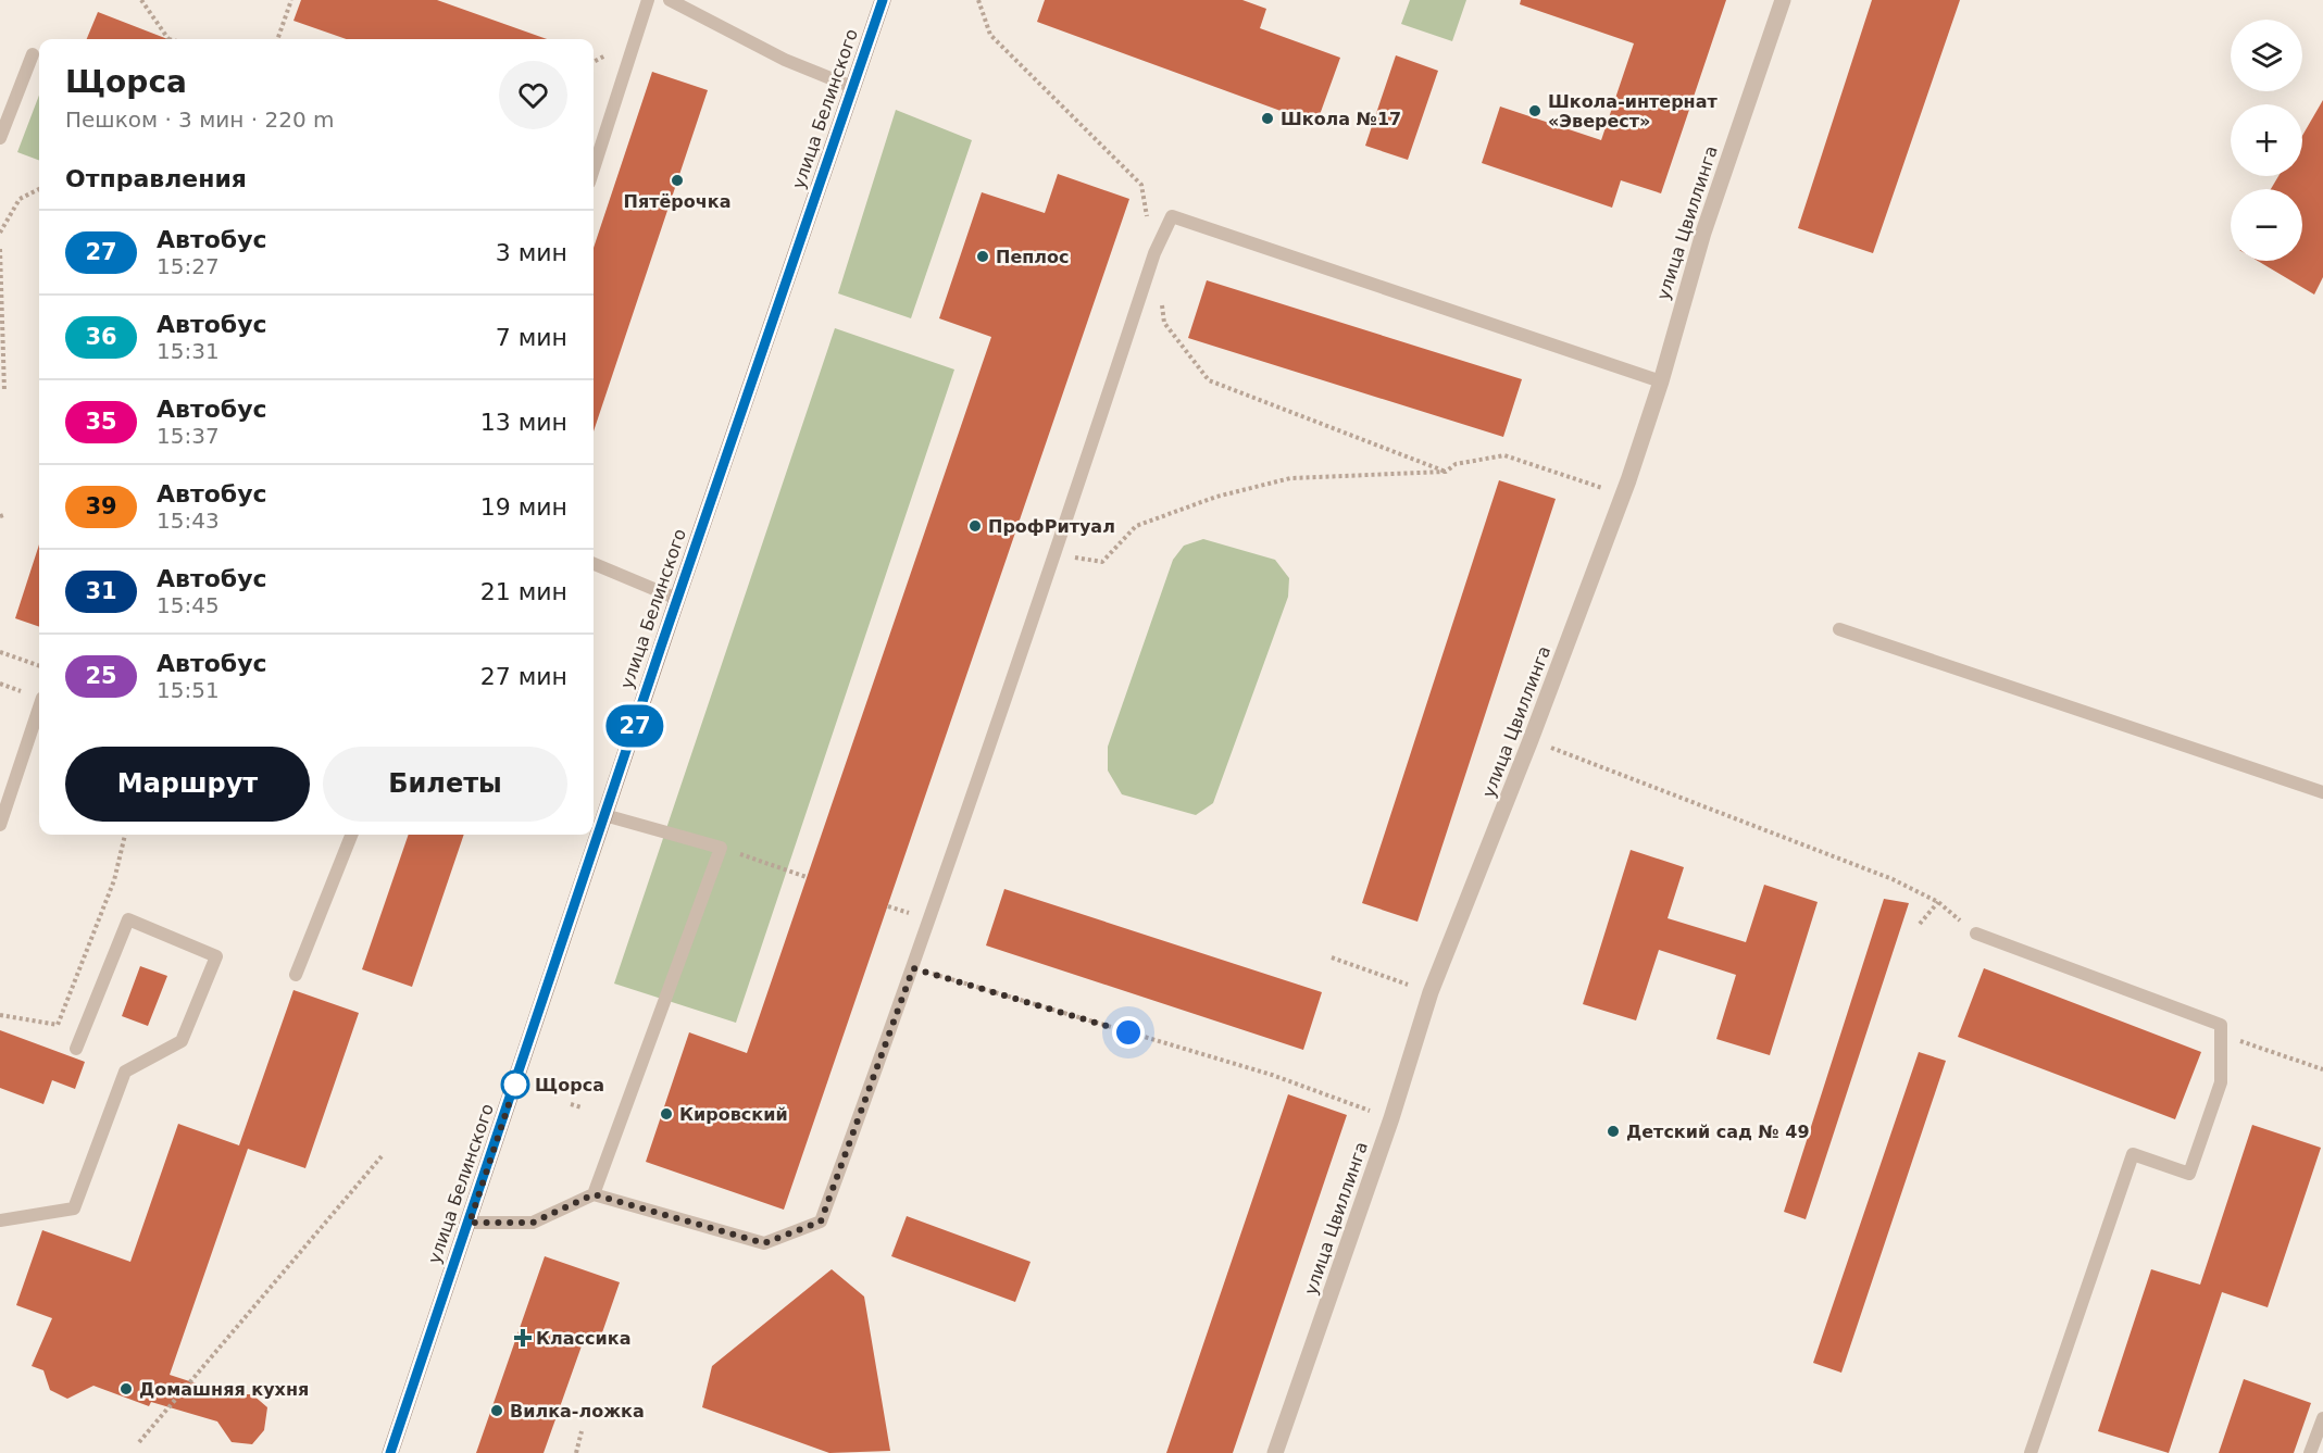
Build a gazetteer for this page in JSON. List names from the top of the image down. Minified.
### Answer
{"streets":{"main road":["улица Белинского"],"street":["улица Цвиллинга"]},"places":{"other":["Школа-интернат «Эверест»","Школа №17","Пятёрочка","Пеплос","ПрофРитуал","Щорса","Кировский","Детский сад № 49","Домашняя кухня","Вилка-ложка"],"health":["Классика"]},"lines":["bus line 27"],"page":{"on_map":"27","map_buttons":["+","−"],"heading":[["Щорса","Пешком · 3 мин · 220 m"],"Отправления"],"list":[{"mark":"27","name":"Автобус","note":"15:27","value":"3 мин"},{"mark":"36","name":"Автобус","note":"15:31","value":"7 мин"},{"mark":"35","name":"Автобус","note":"15:37","value":"13 мин"},{"mark":"39","name":"Автобус","note":"15:43","value":"19 мин"},{"mark":"31","name":"Автобус","note":"15:45","value":"21 мин"},{"mark":"25","name":"Автобус","note":"15:51","value":"27 мин"}],"buttons":["Маршрут","Билеты"]}}
